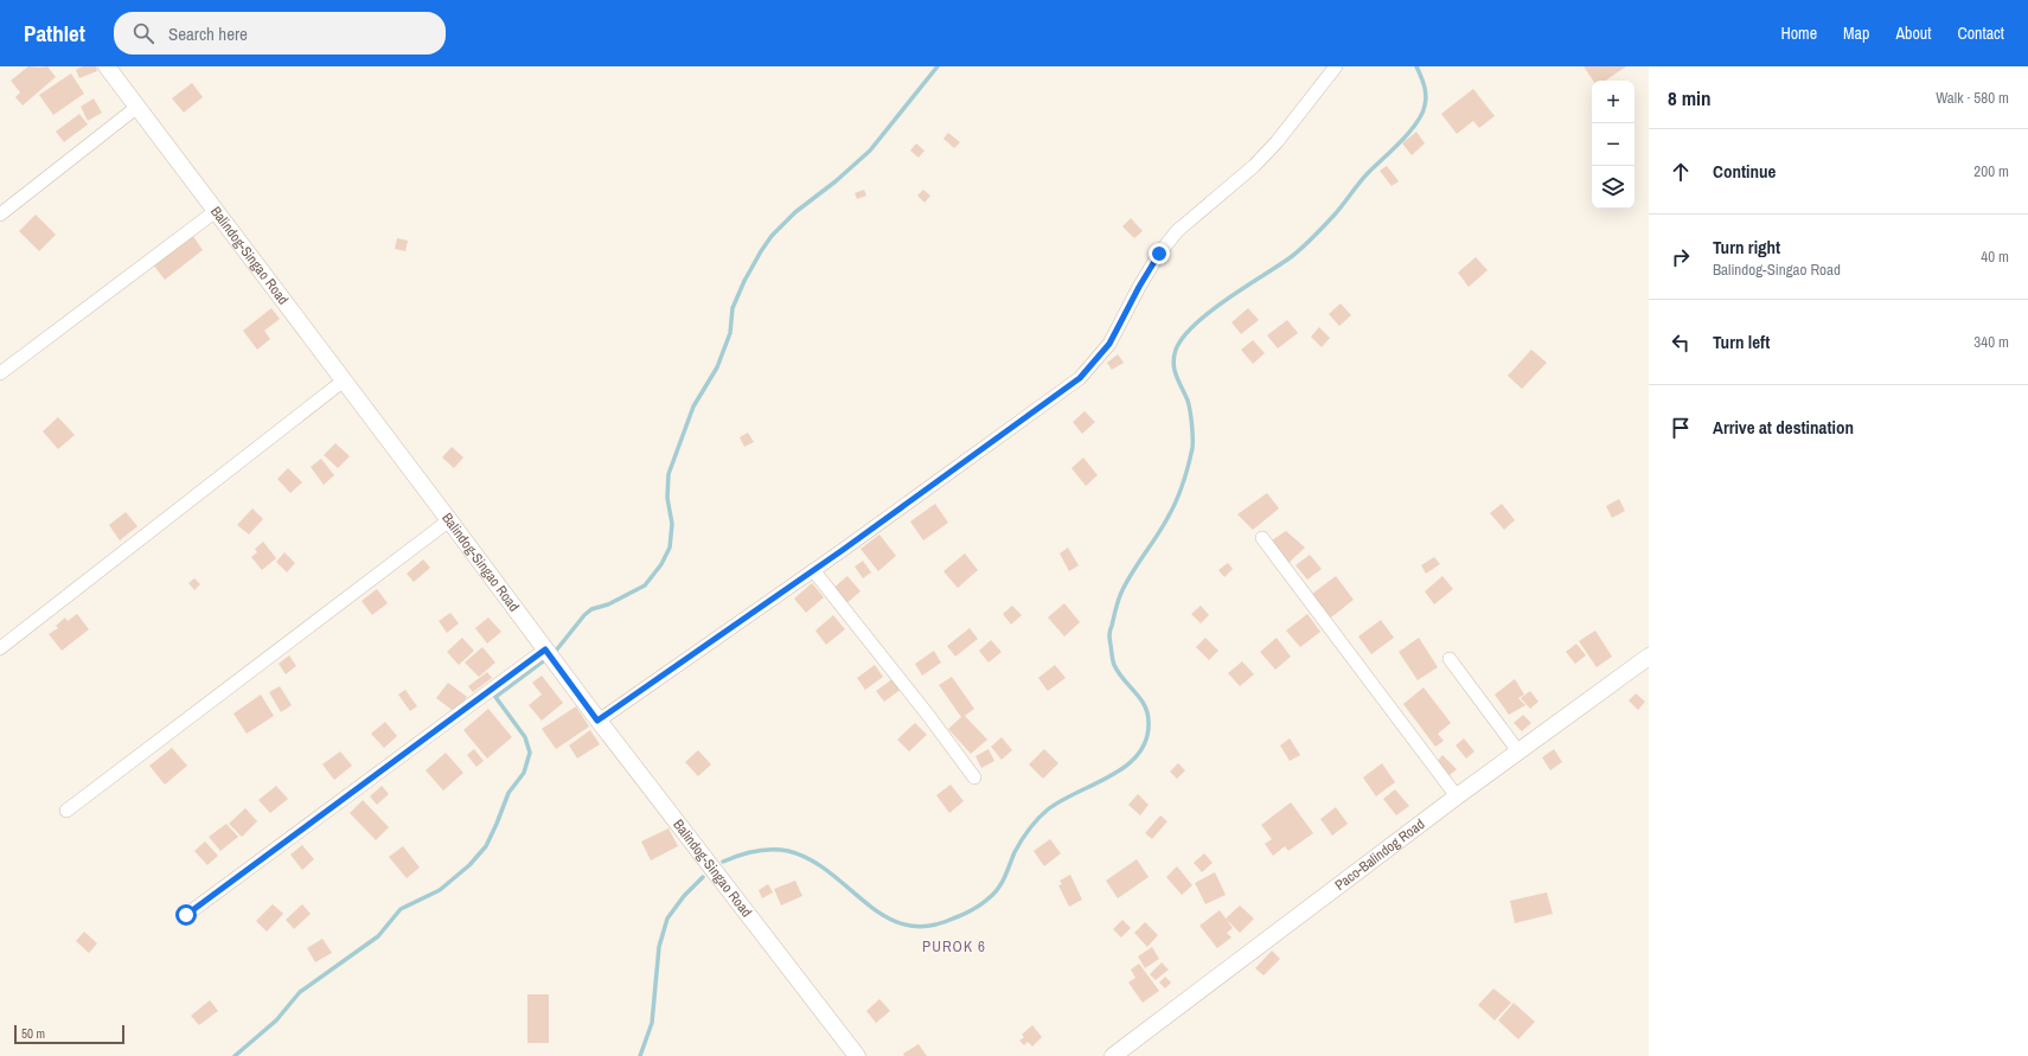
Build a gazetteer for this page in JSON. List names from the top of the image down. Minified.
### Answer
{"streets":{"street":["Balindog-Singao Road","Paco-Balindog Road"]},"districts":["PUROK 6"],"scale_bar":"50 m","page":{"header":"Pathlet","search":"Search here","nav":["Home","Map","About","Contact"],"heading":["8 min","Walk · 580 m"],"map_buttons":["+","−"],"list":[["Continue","200 m"],["Turn right","Balindog-Singao Road","40 m"],["Turn left","340 m"],"Arrive at destination"],"scale":"50 m"}}
